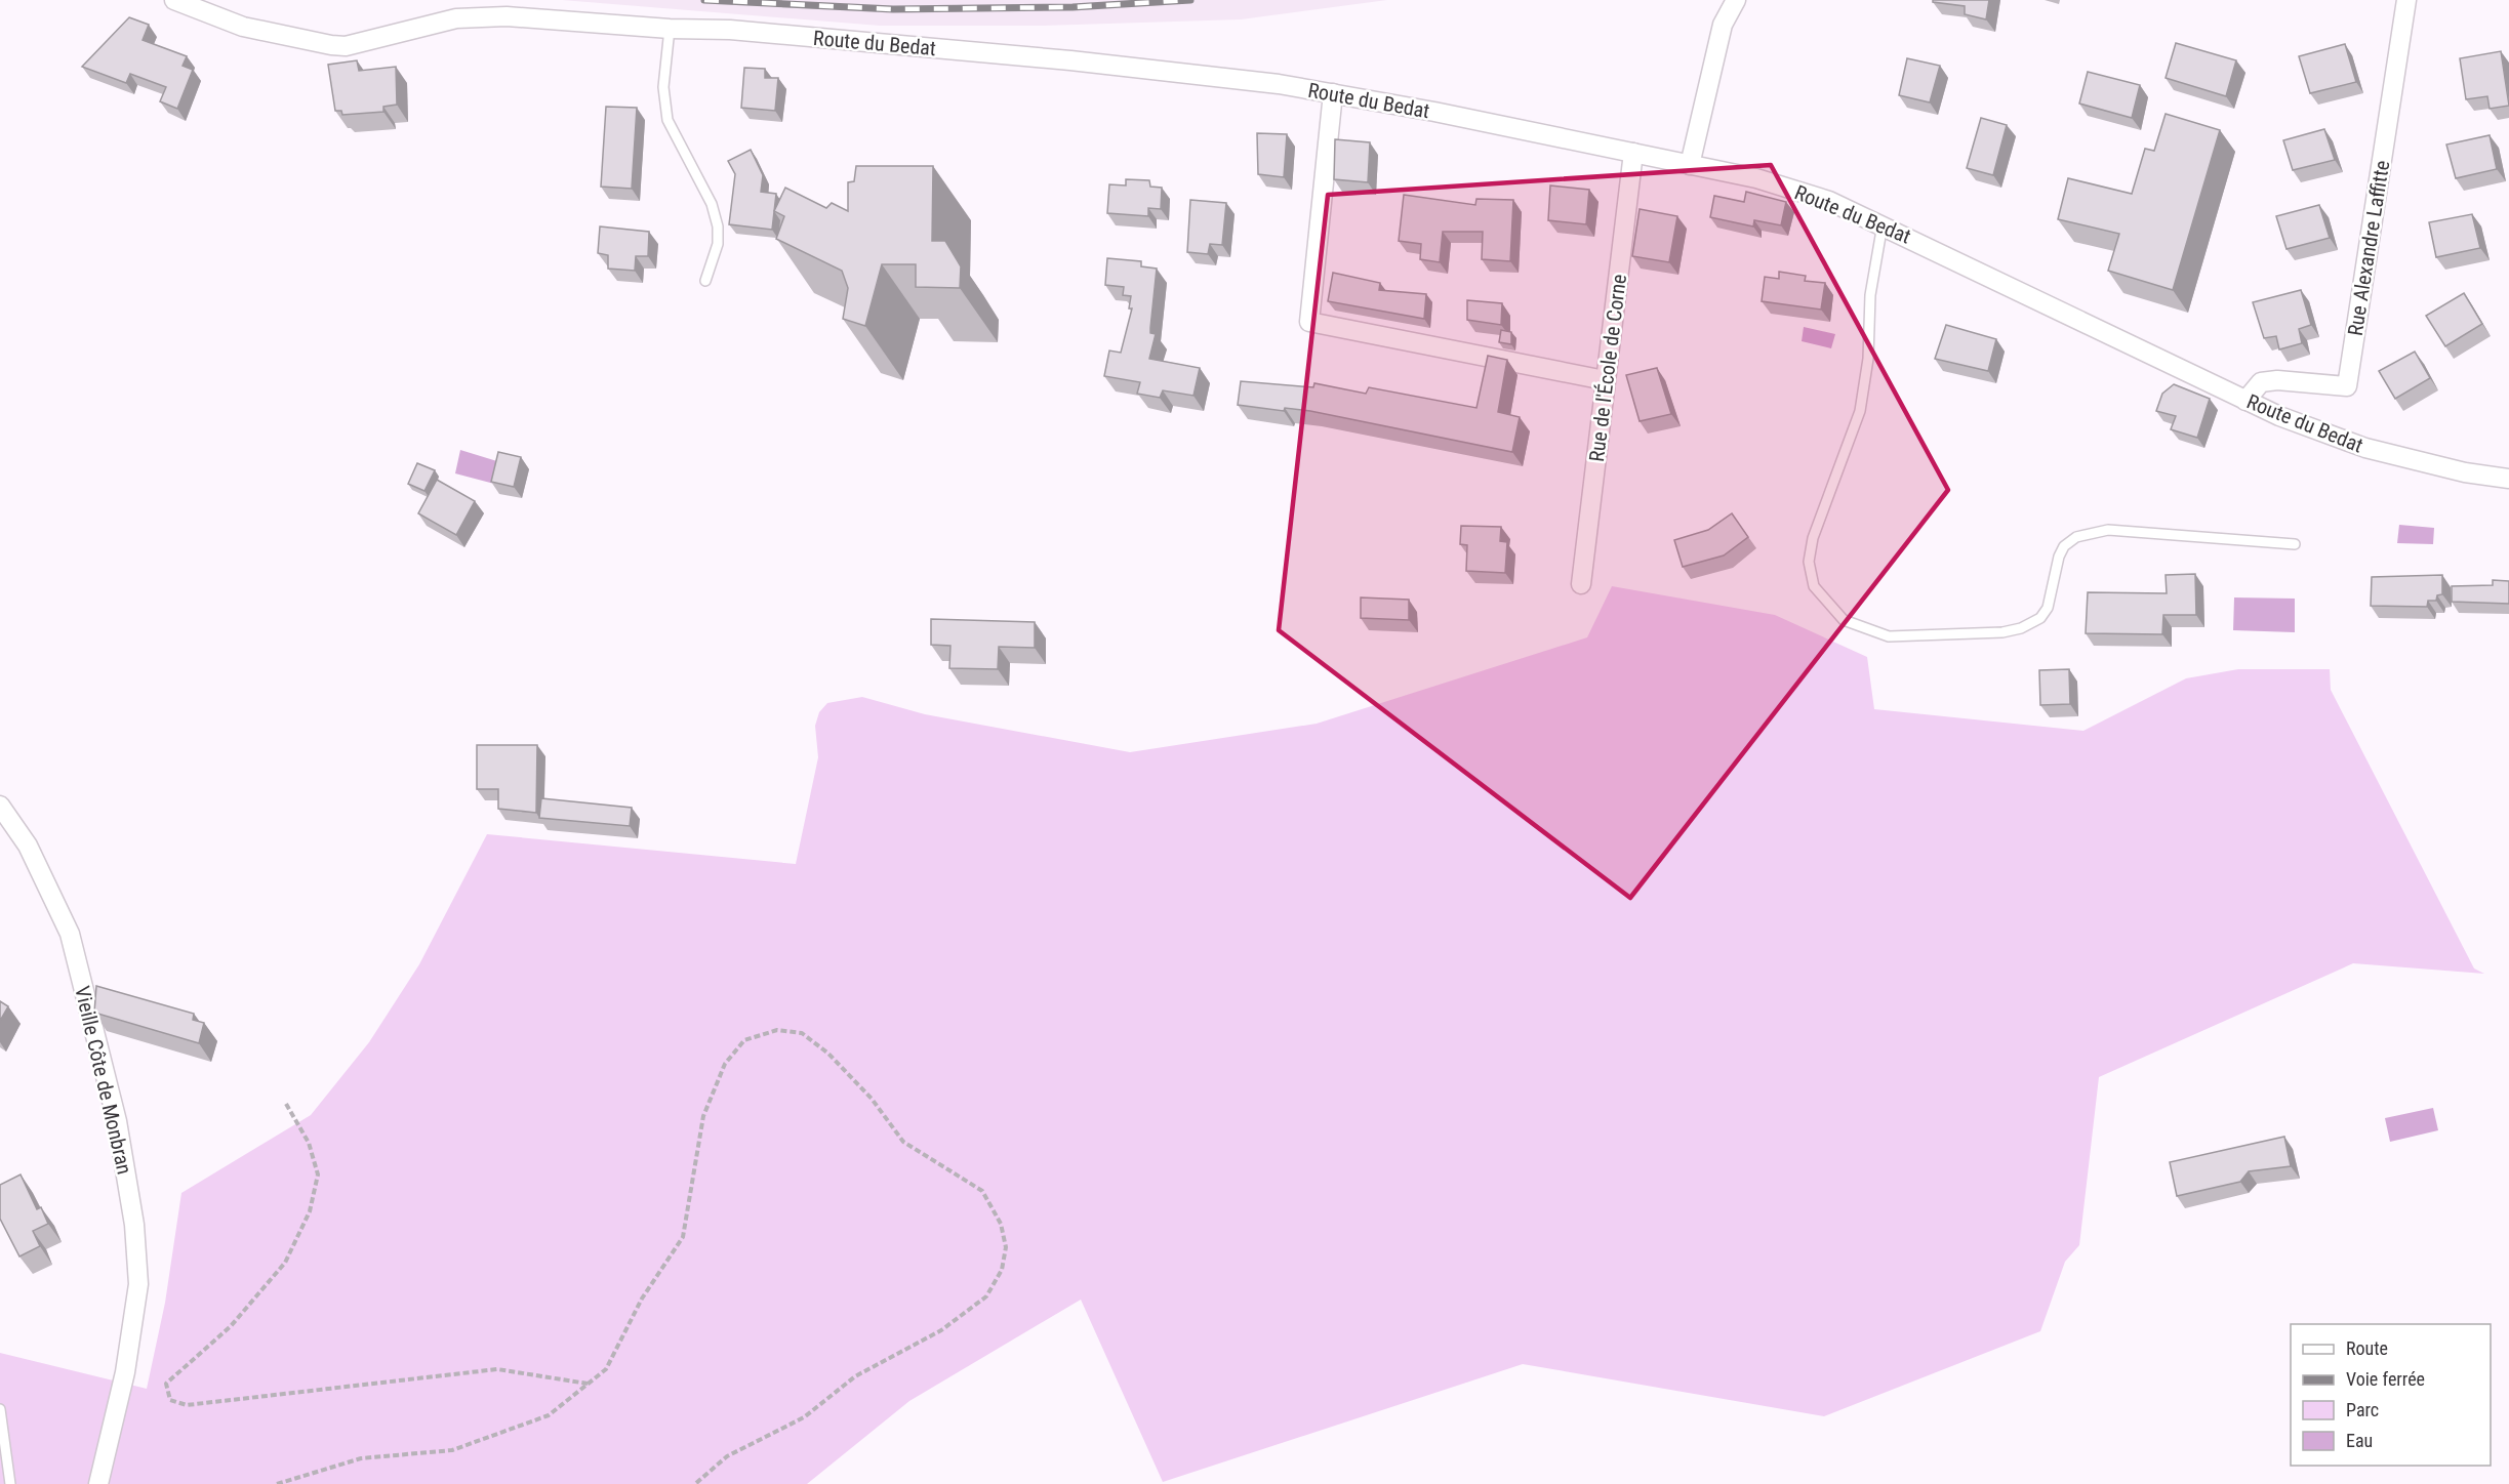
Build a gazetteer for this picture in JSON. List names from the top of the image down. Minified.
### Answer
{"streets":{"street":["Route du Bedat","Rue Alexandre Laffitte","Rue de l'École de Corne","Vieille Côte de Monbran"]},"crossings":[["Route du Bedat","Rue Alexandre Laffitte"],["Route du Bedat","Rue de l'École de Corne"]],"legend":["Route","Voie ferrée","Parc","Eau"]}
